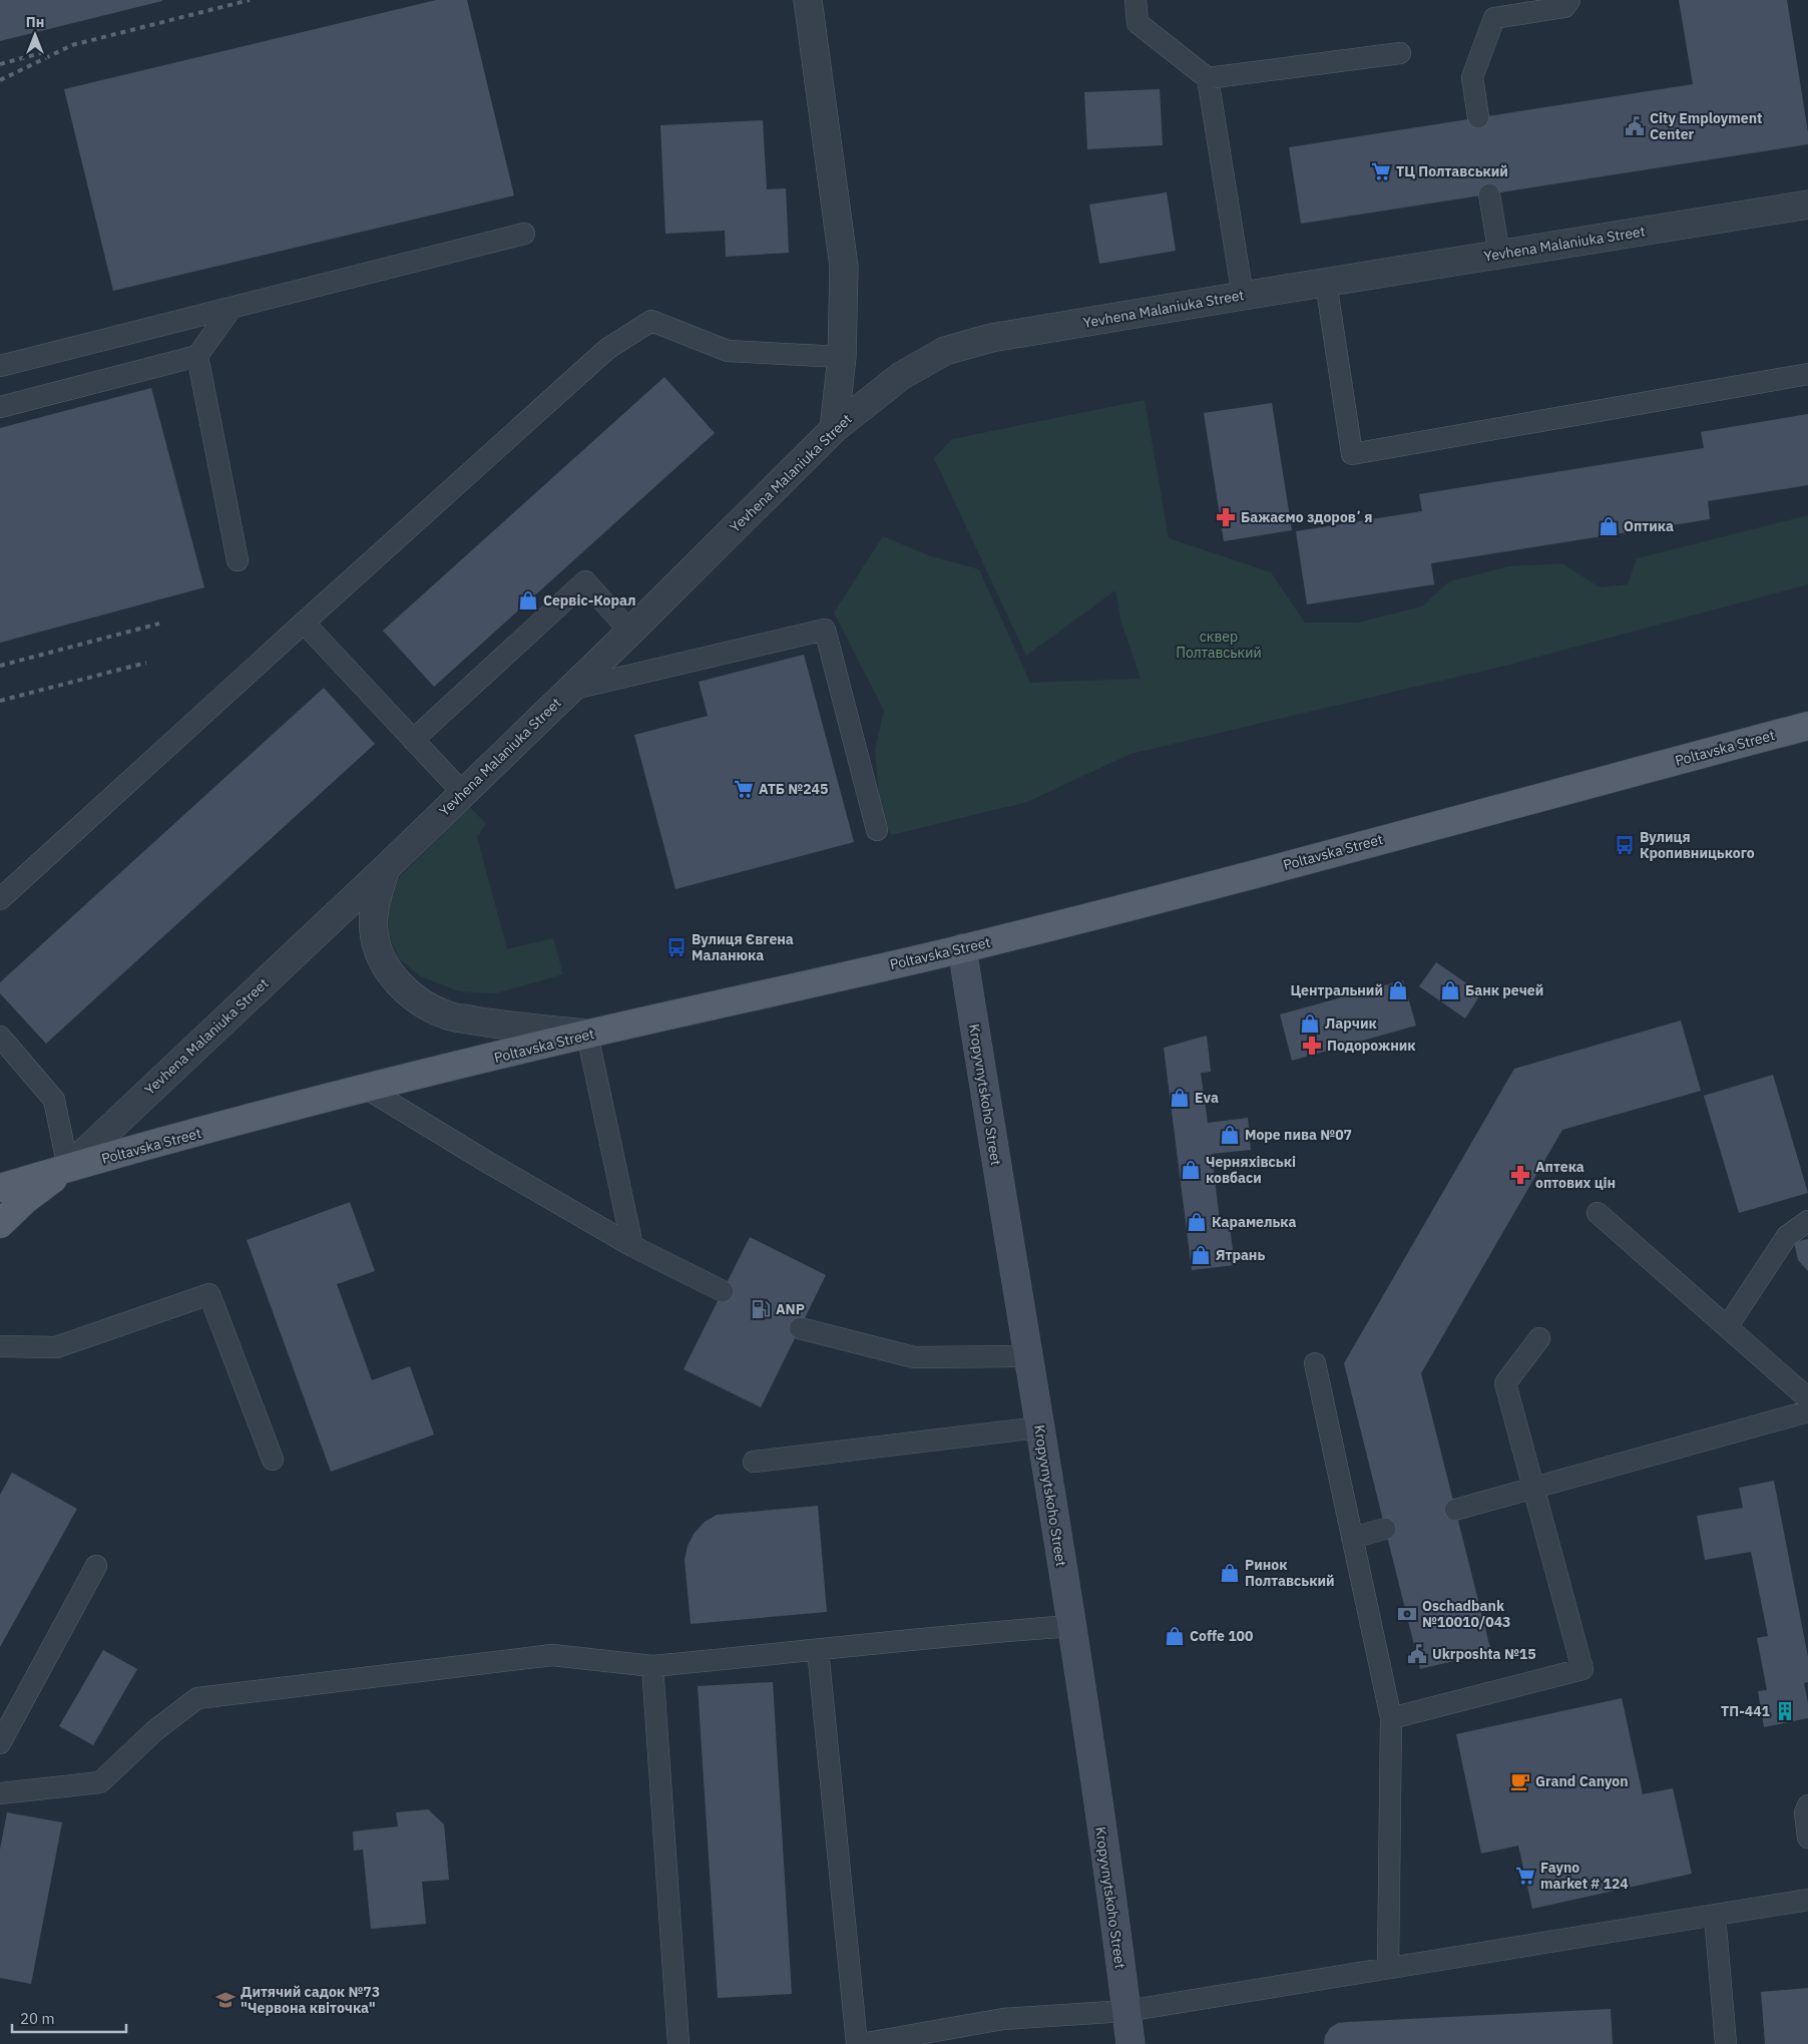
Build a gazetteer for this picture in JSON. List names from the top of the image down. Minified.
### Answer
{"streets":{"main road":["Yevhena Malaniuka Street","Poltavska Street","Kropyvnytskoho Street"]},"crossings":[["Yevhena Malaniuka Street","Poltavska Street"],["Poltavska Street","Kropyvnytskoho Street"]],"parks":["сквер Полтавський"],"places":{"public building":["City Employment Center","Ukrposhta №15"],"supermarket":["ТЦ Полтавський","АТБ №245","Fayno market # 124"],"pharmacy":["Бажаємо здоровʼя","Подорожник","Аптека оптових цін"],"shop":["Оптика","Сервіс-Корал","Центральний","Банк речей","Ларчик","Eva","Море пива №07","Черняхівські ковбаси","Карамелька","Ятрань","Ринок Полтавський","Coffe 100"],"bus stop":["Вулиця Кропивницького","Вулиця Євгена Маланюка"],"fuel station":["ANP"],"bank":["Oschadbank №10010/043"],"building":["ТП-441"],"cafe":["Grand Canyon"],"school or university":["Дитячий садок №73 \"Червона квіточка\""]},"scale_bar":"20 m","north":"top"}
